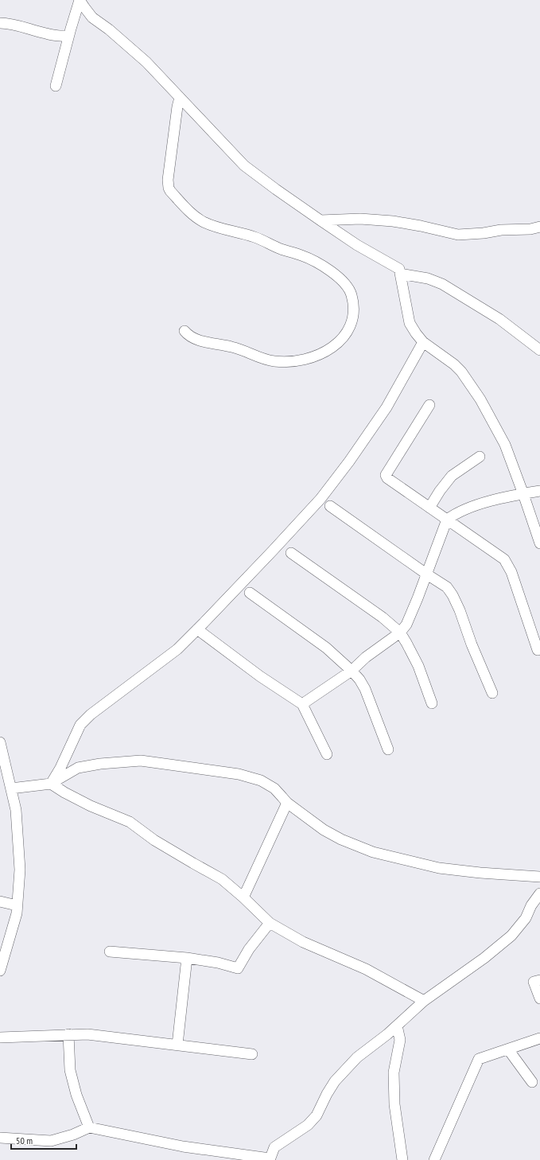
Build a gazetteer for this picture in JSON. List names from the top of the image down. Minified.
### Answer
{"scale_bar":"50 m"}
